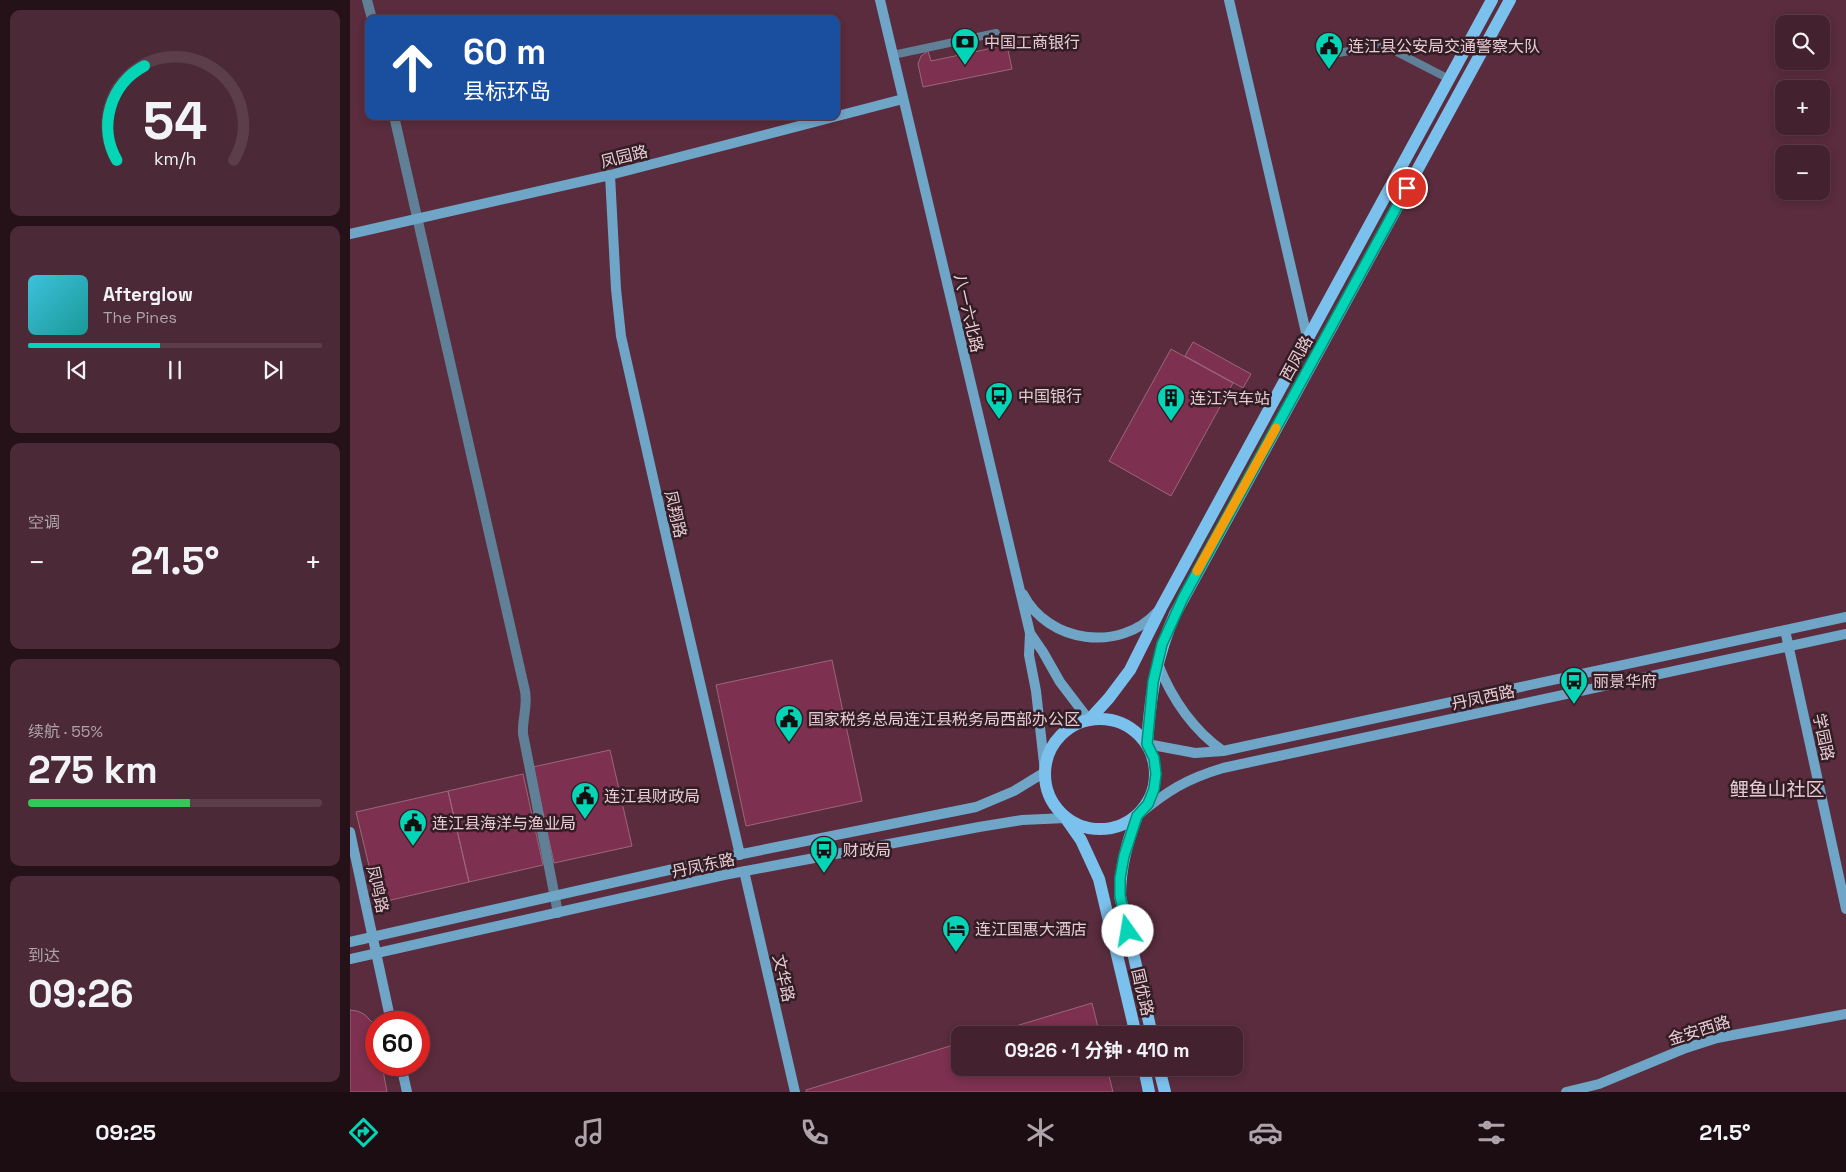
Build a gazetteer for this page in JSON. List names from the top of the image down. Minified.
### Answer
{"streets":{"main road":["凤园路","八一六北路","西凤路","凤翔路","丹凤西路","学园路","丹凤东路","凤鸣路","文华路","国优路","金安西路"]},"crossings":[["凤园路","八一六北路"],["凤园路","凤翔路"],["八一六北路","西凤路"],["八一六北路","丹凤西路"],["八一六北路","丹凤东路"],["八一六北路","国优路"],["西凤路","丹凤西路"],["西凤路","丹凤东路"],["西凤路","国优路"],["凤翔路","丹凤东路"],["丹凤西路","学园路"],["丹凤西路","丹凤东路"],["丹凤西路","国优路"],["丹凤东路","凤鸣路"],["丹凤东路","文华路"],["丹凤东路","国优路"]],"districts":["鲤鱼山社区"],"places":{"bank":["中国工商银行"],"public building":["连江县公安局交通警察大队","国家税务总局连江县税务局西部办公区","连江县财政局","连江县海洋与渔业局"],"bus stop":["中国银行","丽景华府","财政局"],"building":["连江汽车站"],"hotel":["连江国惠大酒店"]},"page":{"map_buttons":["+","−"],"turn":["60 m","县标环岛"],"song":["Afterglow","The Pines"],"tile":["空调",["续航 · 55%","275 km"],["到达","09:26"]],"heat":["−","21.5°","+"],"limit":"60","trip":"09:26 · 1 分钟 · 410 m","tabs":["09:25","21.5°"],"gauge":["54","km/h"]}}
